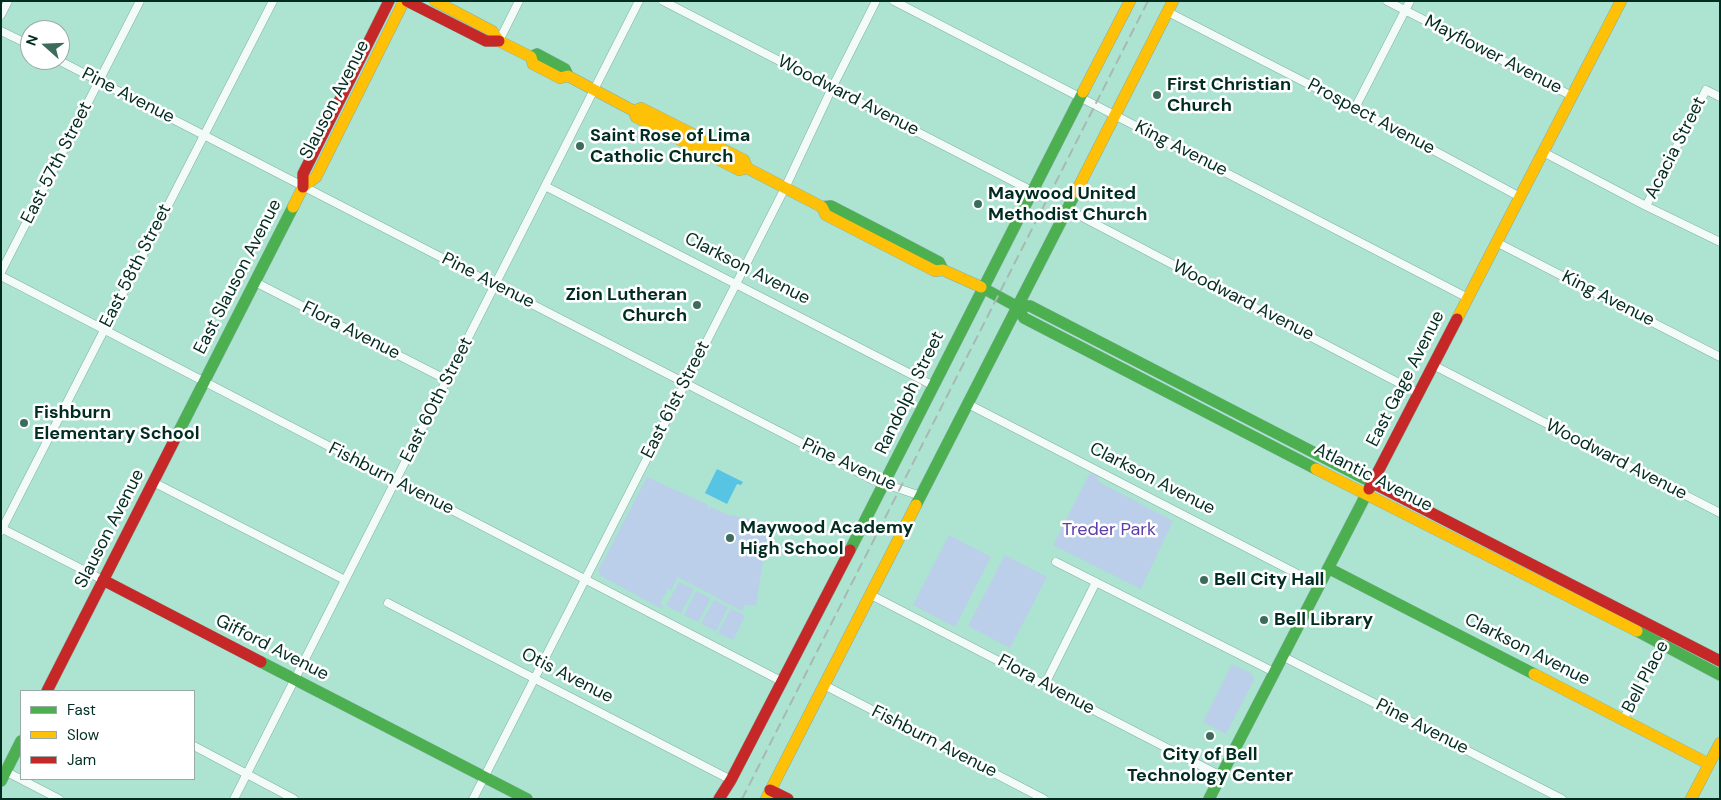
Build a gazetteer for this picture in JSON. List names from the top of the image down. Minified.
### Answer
{"streets":{"main road":["Slauson Avenue","Clarkson Avenue","East Slauson Avenue","East Gage Avenue","Randolph Street","Atlantic Avenue","Gifford Avenue"],"street":["Mayflower Avenue","Pine Avenue","Woodward Avenue","Prospect Avenue","Acacia Street","King Avenue","East 57th Street","East 58th Street","Flora Avenue","East 60th Street","East 61st Street","Fishburn Avenue","Otis Avenue","Bell Place"]},"crossings":[["Mayflower Avenue","East Gage Avenue"],["Pine Avenue","Slauson Avenue"],["Pine Avenue","East 57th Street"],["Pine Avenue","East 58th Street"],["Pine Avenue","East Slauson Avenue"],["Pine Avenue","East Gage Avenue"],["Pine Avenue","Randolph Street"],["Pine Avenue","East 60th Street"],["Pine Avenue","East 61st Street"],["Woodward Avenue","East Gage Avenue"],["Woodward Avenue","Randolph Street"],["Woodward Avenue","East 61st Street"],["Slauson Avenue","East Slauson Avenue"],["Slauson Avenue","Fishburn Avenue"],["Slauson Avenue","Gifford Avenue"],["Prospect Avenue","East Gage Avenue"],["King Avenue","East Gage Avenue"],["King Avenue","Randolph Street"],["East 58th Street","Fishburn Avenue"],["East 58th Street","Gifford Avenue"],["Clarkson Avenue","East Gage Avenue"],["Clarkson Avenue","Randolph Street"],["Clarkson Avenue","East 60th Street"],["Clarkson Avenue","East 61st Street"],["Clarkson Avenue","Bell Place"],["East Slauson Avenue","Flora Avenue"],["East Slauson Avenue","Fishburn Avenue"],["Flora Avenue","East Gage Avenue"],["Flora Avenue","East 60th Street"],["East Gage Avenue","Atlantic Avenue"],["Randolph Street","Atlantic Avenue"],["Randolph Street","Fishburn Avenue"],["Randolph Street","Otis Avenue"],["East 60th Street","Atlantic Avenue"],["East 60th Street","Fishburn Avenue"],["East 60th Street","Gifford Avenue"],["East 61st Street","Atlantic Avenue"],["East 61st Street","Fishburn Avenue"],["East 61st Street","Gifford Avenue"],["East 61st Street","Otis Avenue"],["Atlantic Avenue","Bell Place"]],"parks":["Treder Park"],"places":["First Christian Church","Saint Rose of Lima Catholic Church","Maywood United Methodist Church","Zion Lutheran Church","Fishburn Elementary School","Maywood Academy High School","Bell City Hall","Bell Library","City of Bell Technology Center"],"legend":["Fast","Slow","Jam"],"north":"left"}
